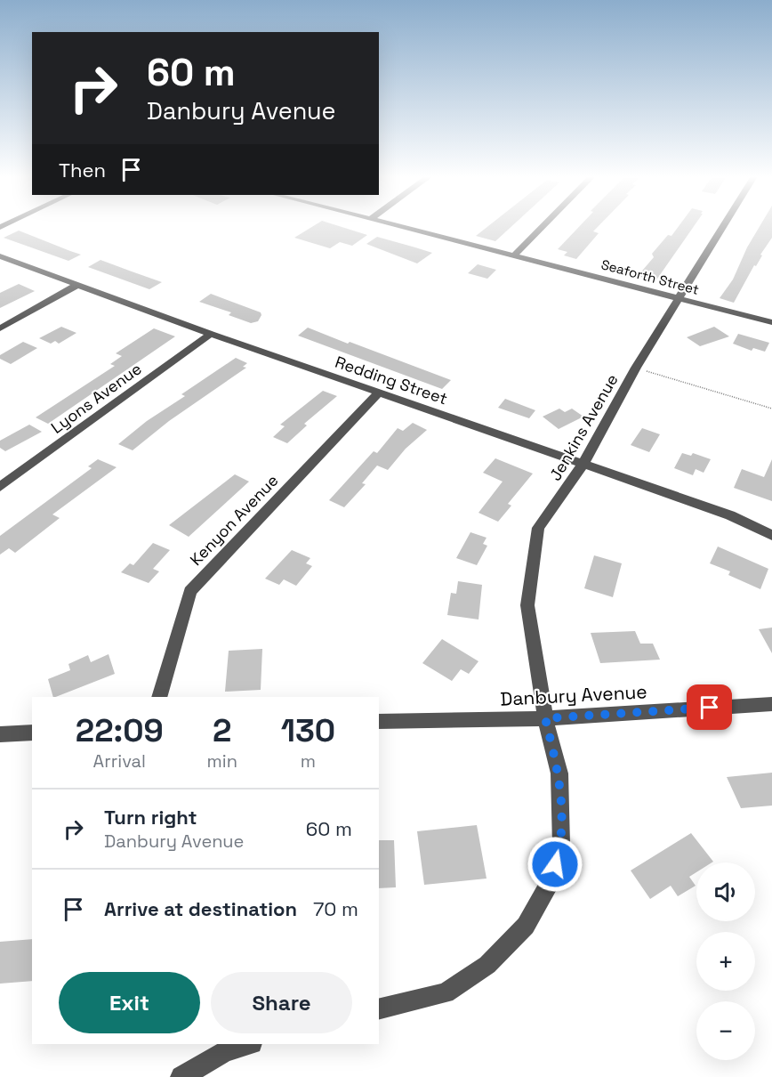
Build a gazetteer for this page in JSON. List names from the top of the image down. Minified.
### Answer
{"streets":{"street":["Seaforth Street","Redding Street","Lyons Avenue","Jenkins Avenue","Kenyon Avenue","Danbury Avenue"]},"crossings":[["Seaforth Street","Jenkins Avenue"],["Redding Street","Lyons Avenue"],["Redding Street","Jenkins Avenue"],["Redding Street","Kenyon Avenue"],["Jenkins Avenue","Danbury Avenue"]],"page":{"turn":["60 m","Danbury Avenue"],"then":"Then","eta":["22:09","Arrival","2","min","130","m"],"list":[{"name":"Turn right","note":"Danbury Avenue","value":"60 m"},{"name":"Arrive at destination","value":"70 m"}],"map_buttons":["+","−"],"buttons":["Exit","Share"]}}
